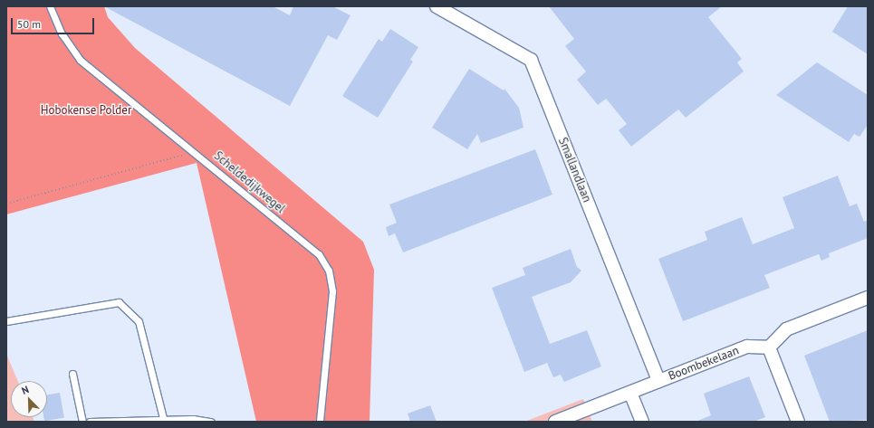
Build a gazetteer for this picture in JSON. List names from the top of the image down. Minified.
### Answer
{"streets":{"street":["Smallandlaan","Boombekelaan"],"lane":["Scheldedijkwegel"]},"crossings":[["Smallandlaan","Boombekelaan"]],"parks":["Hobokense Polder"],"scale_bar":"50 m","north":"top left"}
